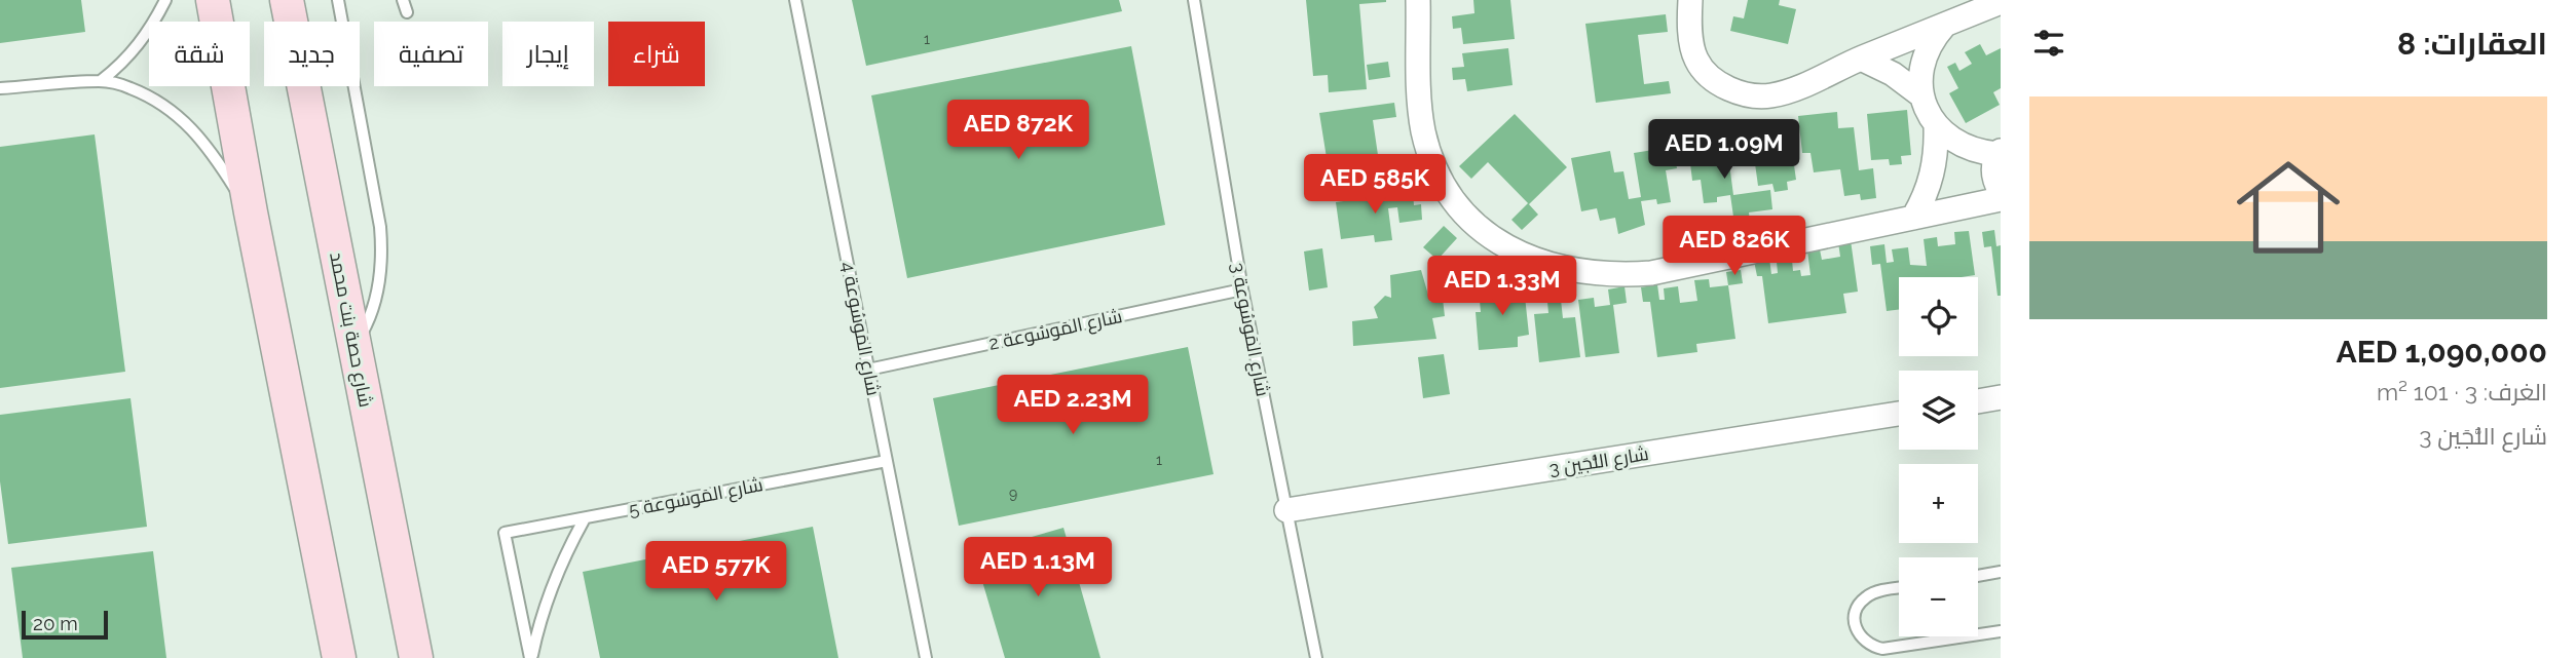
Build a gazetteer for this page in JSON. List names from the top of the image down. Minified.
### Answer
{"streets":{"main road":["شارع حصة بنت محمد"],"street":["شارع اللُّجَين 3"],"lane":["شارع المَوسُوعة 4","شارع المَوسُوعة 2","شارع المَوسُوعة 3","شارع المَوسُوعة 5"]},"crossings":[["شارع المَوسُوعة 4","شارع المَوسُوعة 2"],["شارع المَوسُوعة 4","شارع المَوسُوعة 5"],["شارع المَوسُوعة 2","شارع المَوسُوعة 3"],["شارع المَوسُوعة 3","شارع اللُّجَين 3"]],"house_numbers":["1","1","9"],"scale_bar":"20 m","page":{"heading":"العقارات: 8","chip":["شراء","إيجار","تصفية","جديد","شقة"],"list":[{"name":"AED 1,090,000","note":"الغرف: 3 · 101 m² · شارع اللُّجَين 3"}],"price":["AED 872K","AED 1.09M","AED 585K","AED 826K","AED 1.33M","AED 2.23M","AED 1.13M","AED 577K"],"map_buttons":["+","−"],"scale":"20 m"}}
